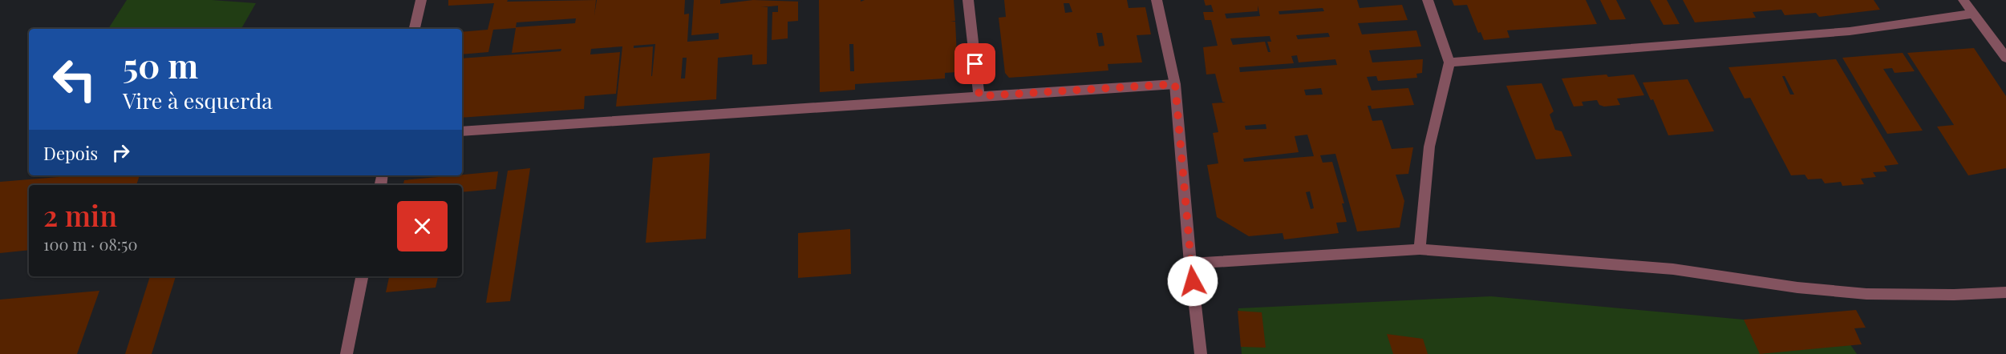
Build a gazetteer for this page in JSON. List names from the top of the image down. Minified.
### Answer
{"page":{"turn":["50 m","Vire à esquerda"],"then":"Depois","heading":["2 min","100 m · 08:50"]}}
